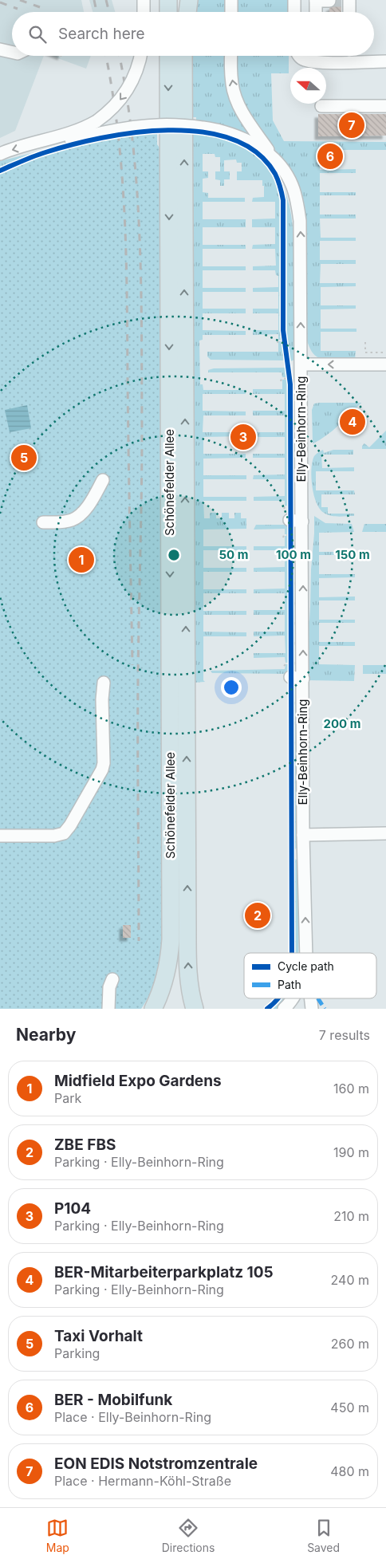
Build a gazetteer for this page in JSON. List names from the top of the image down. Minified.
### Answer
{"streets":{"highway":["Schönefelder Allee"],"street":["Elly-Beinhorn-Ring"]},"legend":["Cycle path","Path"],"north":"left","page":{"search":"Search here","pins":["7","6","4","3","5","1","2"],"heading":["Nearby","7 results"],"list":[{"mark":"1","name":"Midfield Expo Gardens","note":"Park","value":"160 m"},{"mark":"2","name":"ZBE FBS","note":"Parking · Elly-Beinhorn-Ring","value":"190 m"},{"mark":"3","name":"P104","note":"Parking · Elly-Beinhorn-Ring","value":"210 m"},{"mark":"4","name":"BER-Mitarbeiterparkplatz 105","note":"Parking · Elly-Beinhorn-Ring","value":"240 m"},{"mark":"5","name":"Taxi Vorhalt","note":"Parking","value":"260 m"},{"mark":"6","name":"BER - Mobilfunk","note":"Place · Elly-Beinhorn-Ring","value":"450 m"},{"mark":"7","name":"EON EDIS Notstromzentrale","note":"Place · Hermann-Köhl-Straße","value":"480 m"}],"nav":["Map","Directions","Saved"]},"rings":["50 m","100 m","150 m","200 m"]}
